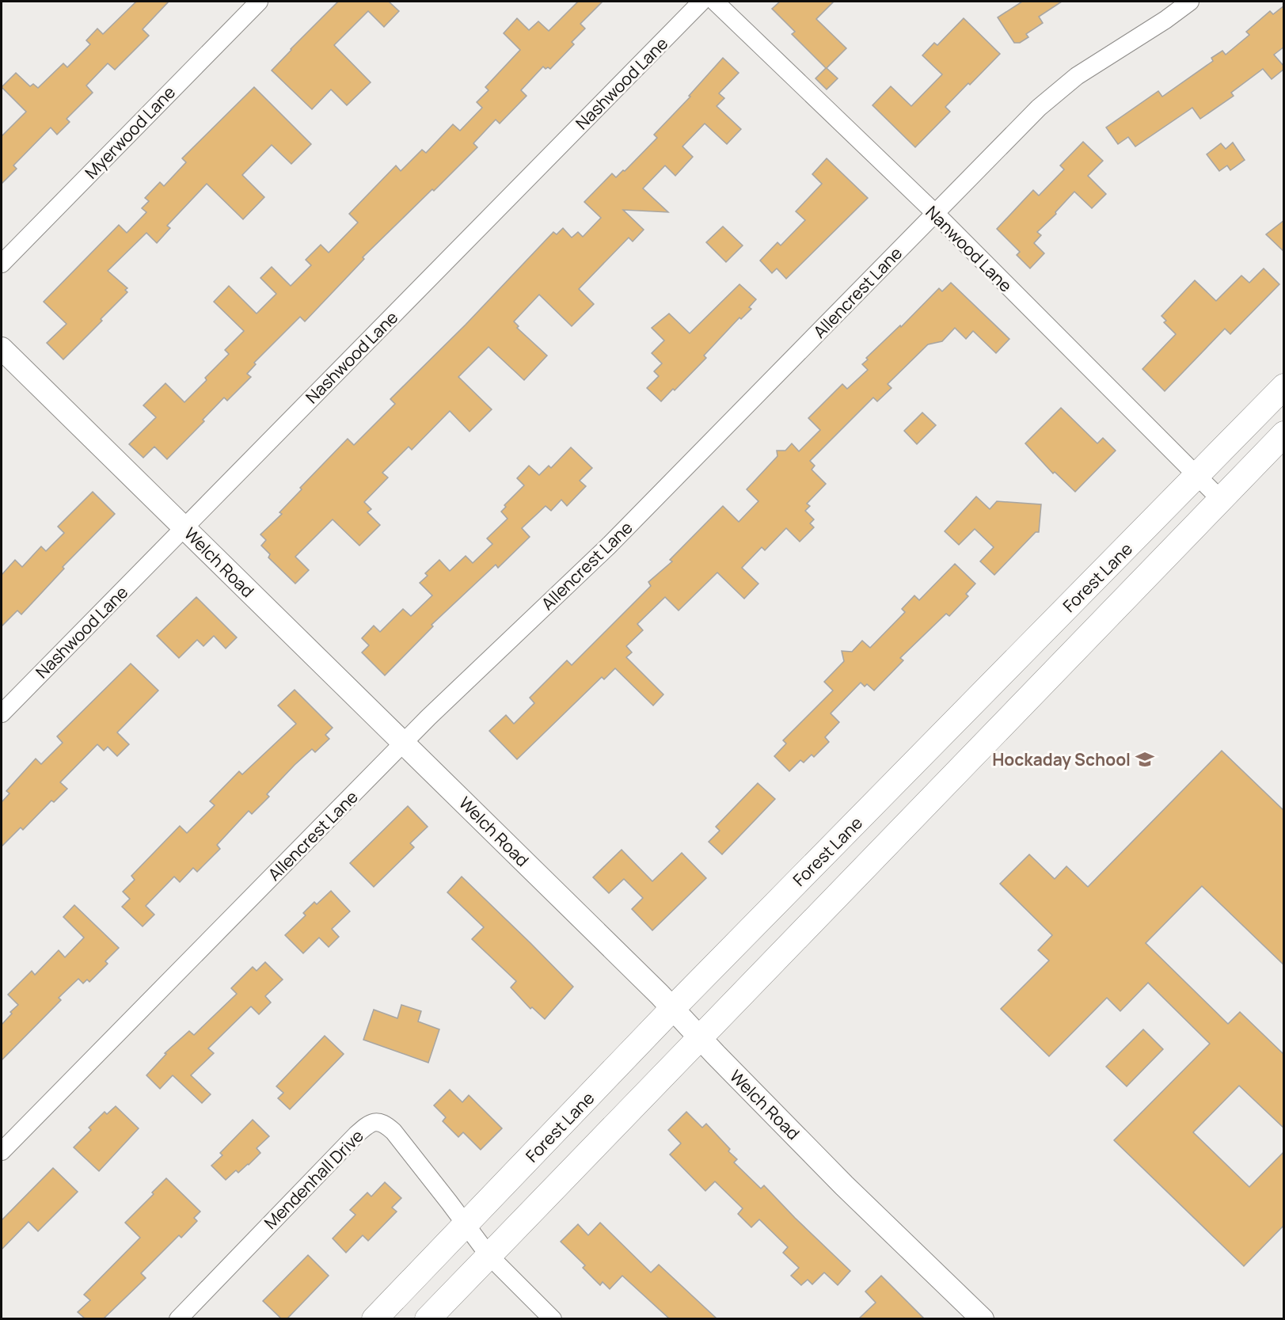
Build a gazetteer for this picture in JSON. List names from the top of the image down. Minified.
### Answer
{"streets":{"main road":["Forest Lane"],"street":["Nashwood Lane","Myerwood Lane","Nanwood Lane","Allencrest Lane","Welch Road","Mendenhall Drive"]},"crossings":[["Nashwood Lane","Welch Road"],["Nanwood Lane","Allencrest Lane"],["Nanwood Lane","Forest Lane"],["Allencrest Lane","Welch Road"],["Welch Road","Forest Lane"],["Forest Lane","Mendenhall Drive"]],"places":{"school or university":["Hockaday School"]}}
